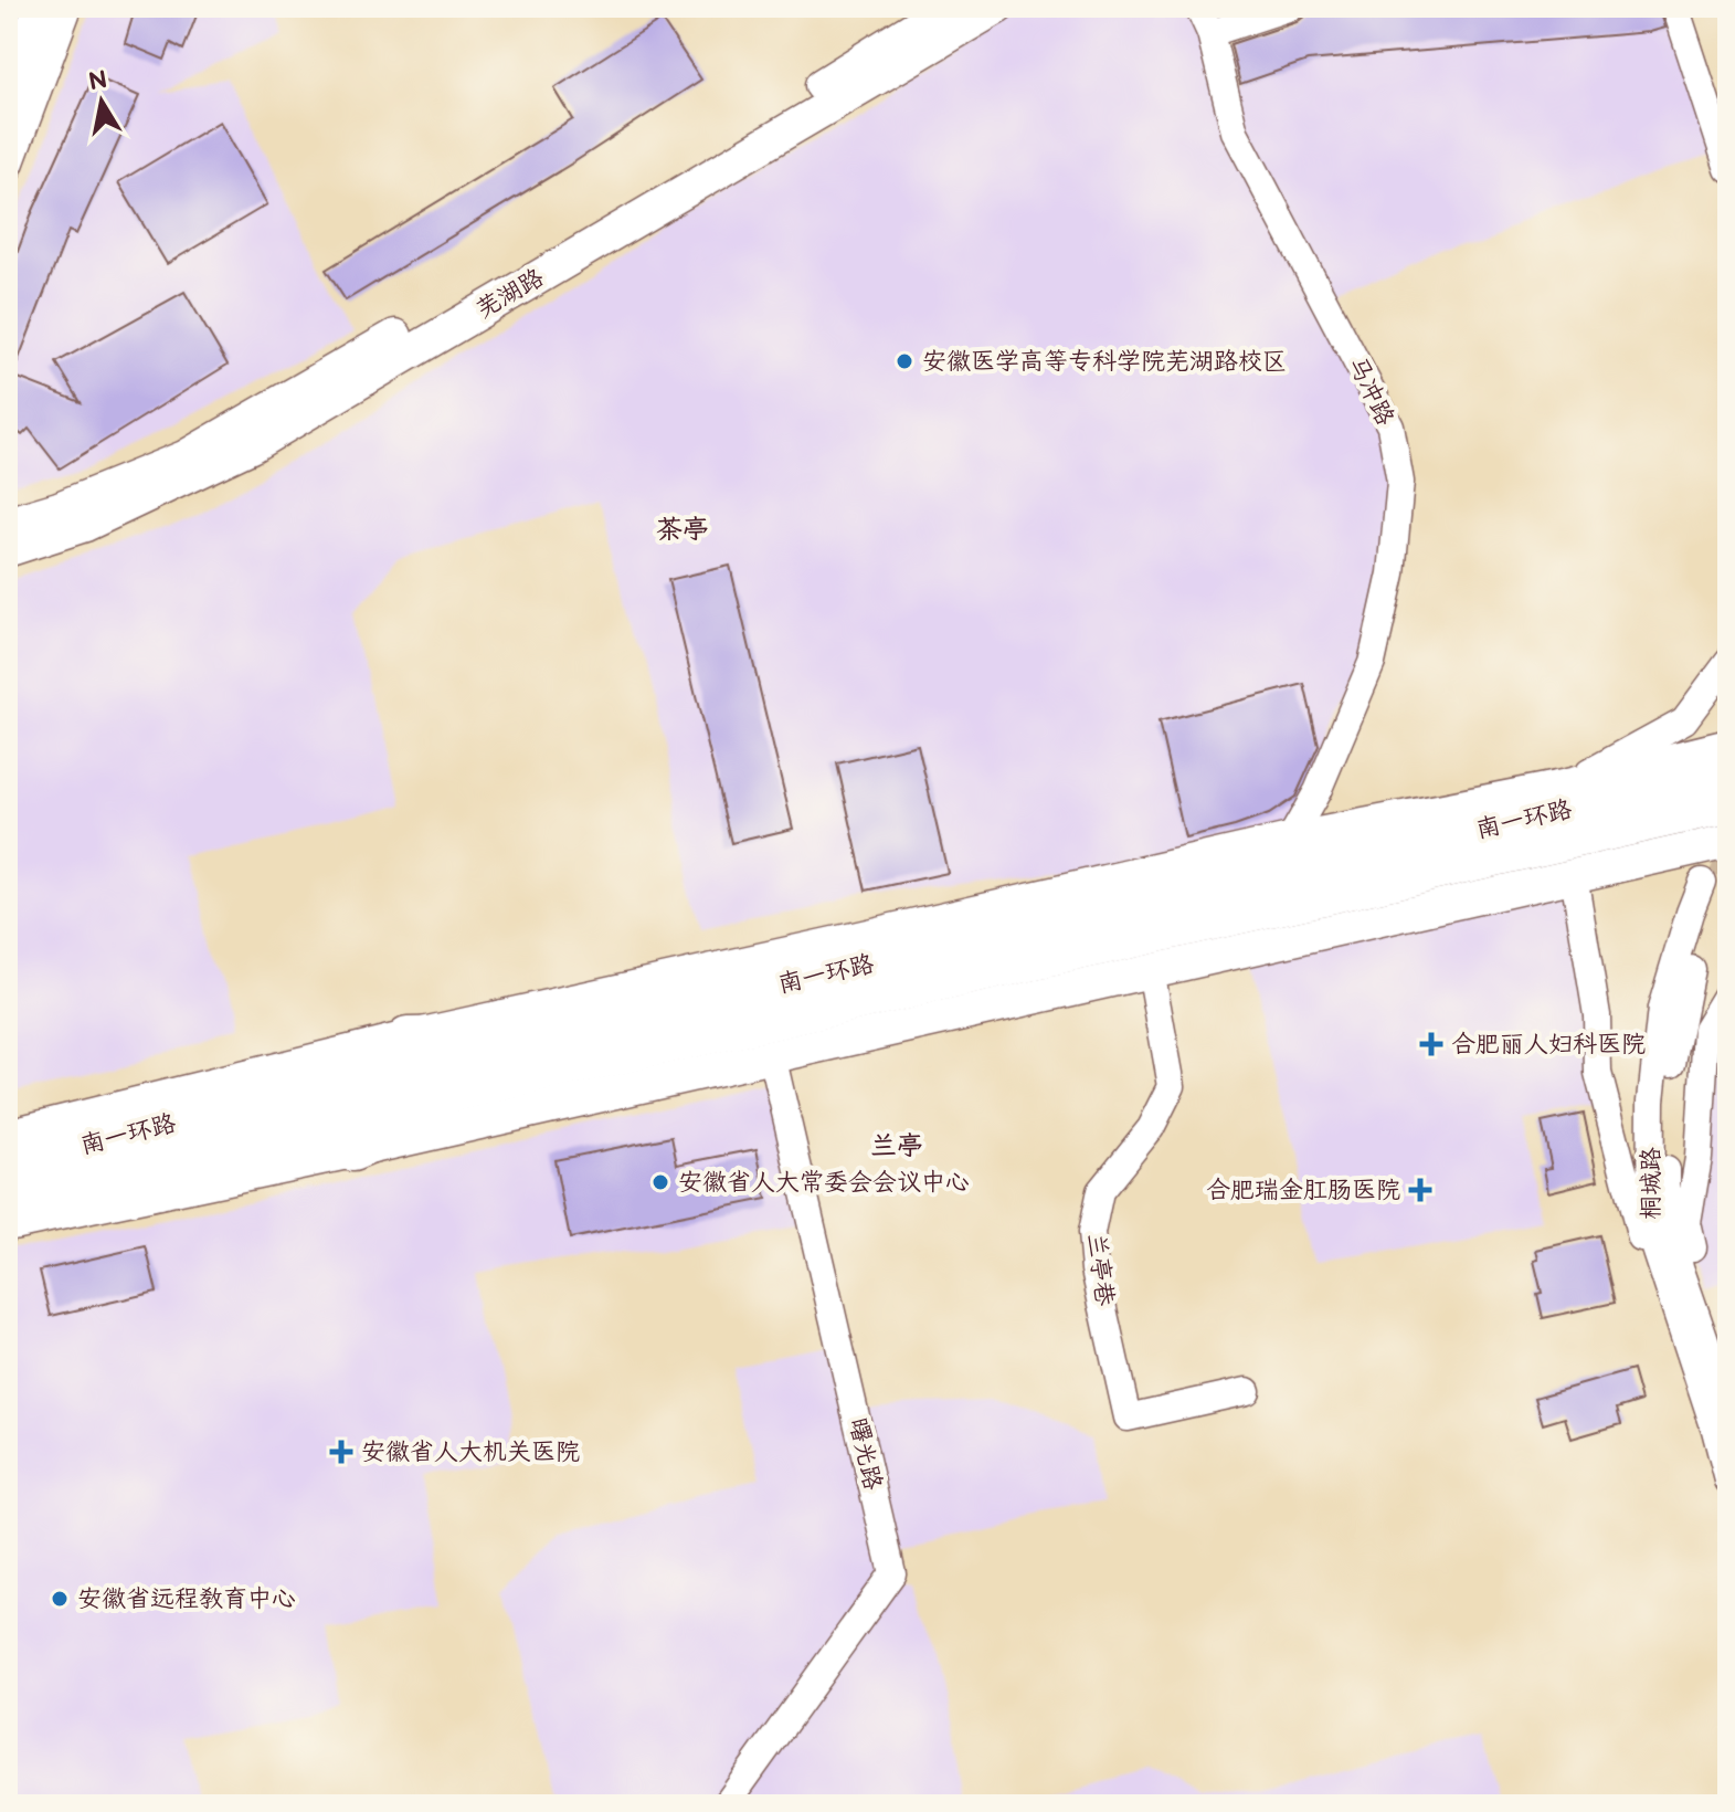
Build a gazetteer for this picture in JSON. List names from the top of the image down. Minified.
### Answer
{"streets":{"highway":["南一环路"],"main road":["芜湖路"],"street":["马冲路","桐城路","兰亭巷","曙光路"]},"districts":["茶亭","兰亭"],"places":{"other":["安徽医学高等专科学院芜湖路校区","安徽省人大常委会会议中心","安徽省远程教育中心"],"health":["合肥丽人妇科医院","合肥瑞金肛肠医院","安徽省人大机关医院"]},"north":"top"}
